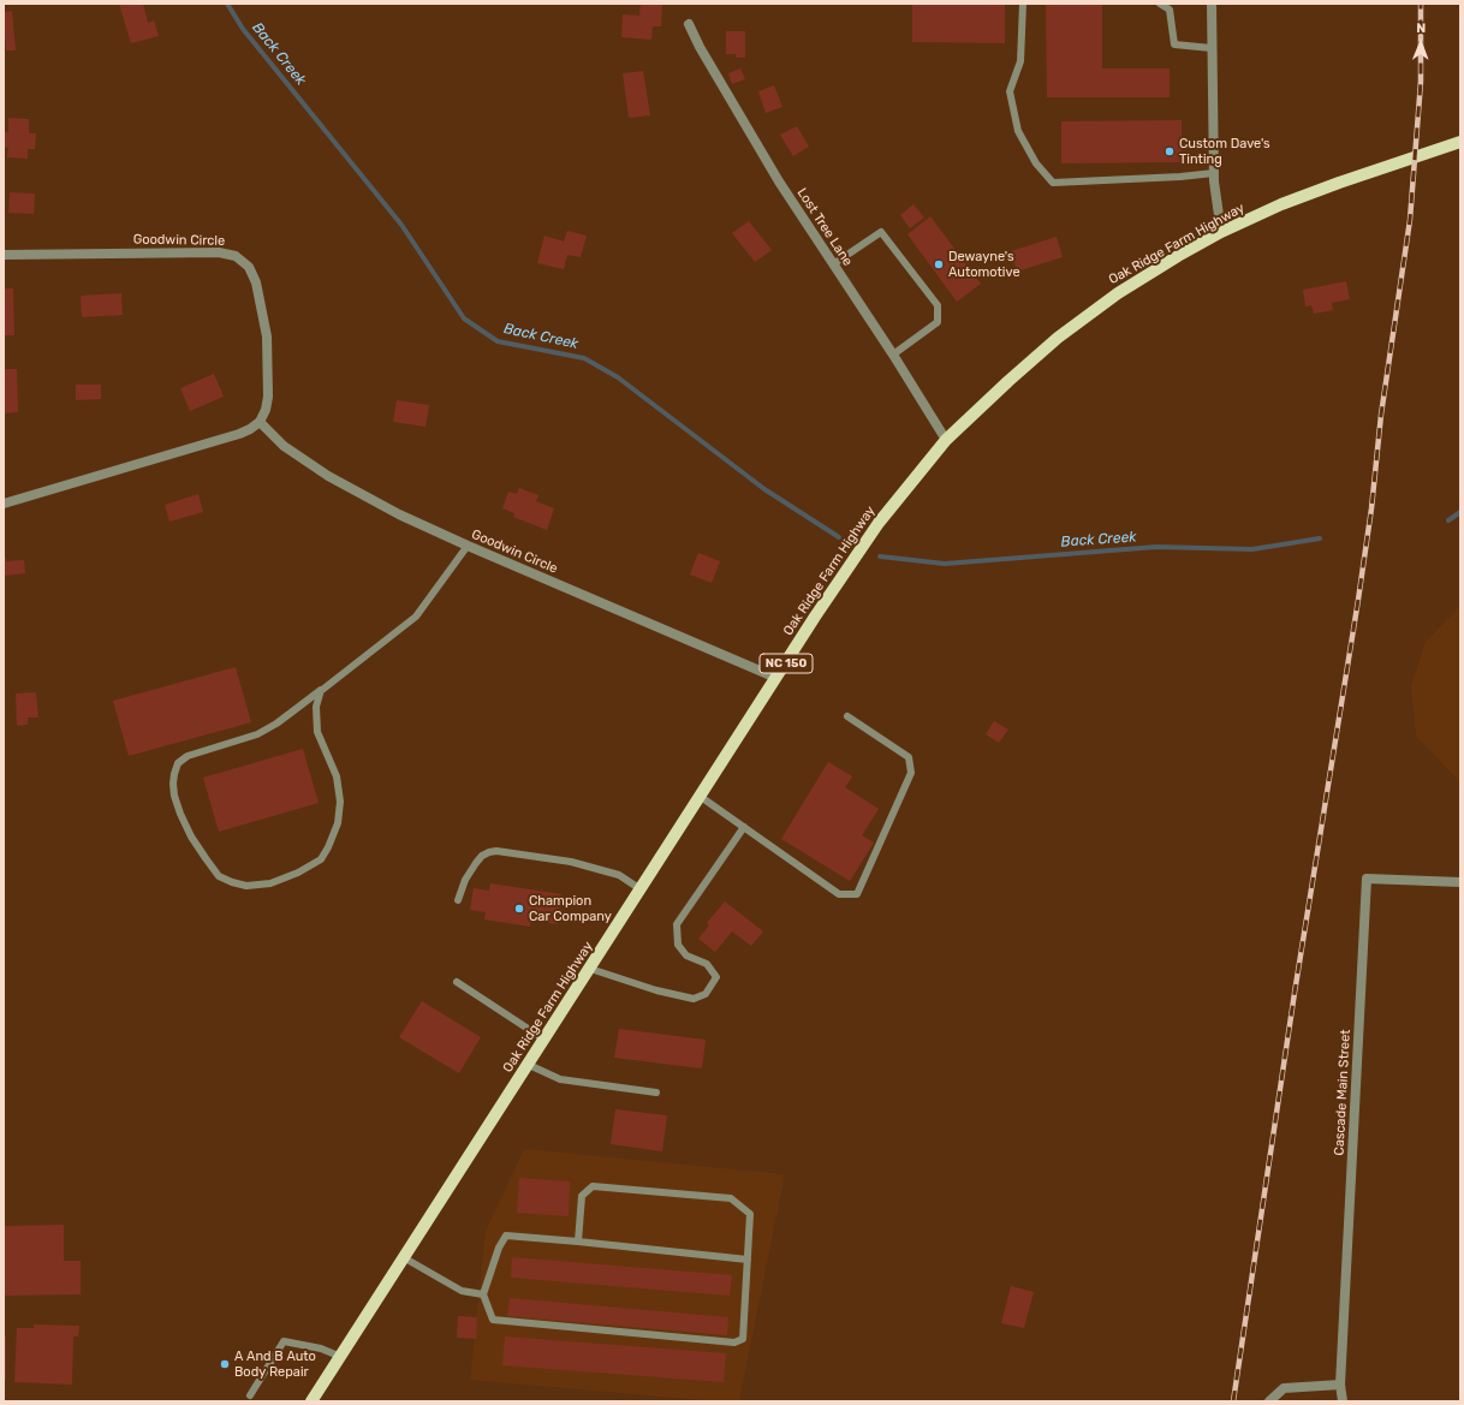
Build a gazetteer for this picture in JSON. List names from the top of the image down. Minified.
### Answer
{"streets":{"main road":["Oak Ridge Farm Highway","NC 150"],"street":["Lost Tree Lane","Goodwin Circle","Cascade Main Street"]},"crossings":[["Lost Tree Lane","Oak Ridge Farm Highway"],["Goodwin Circle","Oak Ridge Farm Highway"]],"water":["Back Creek"],"places":["Custom Dave's Tinting","Dewayne's Automotive","Champion Car Company","A And B Auto Body Repair"],"north":"top"}
